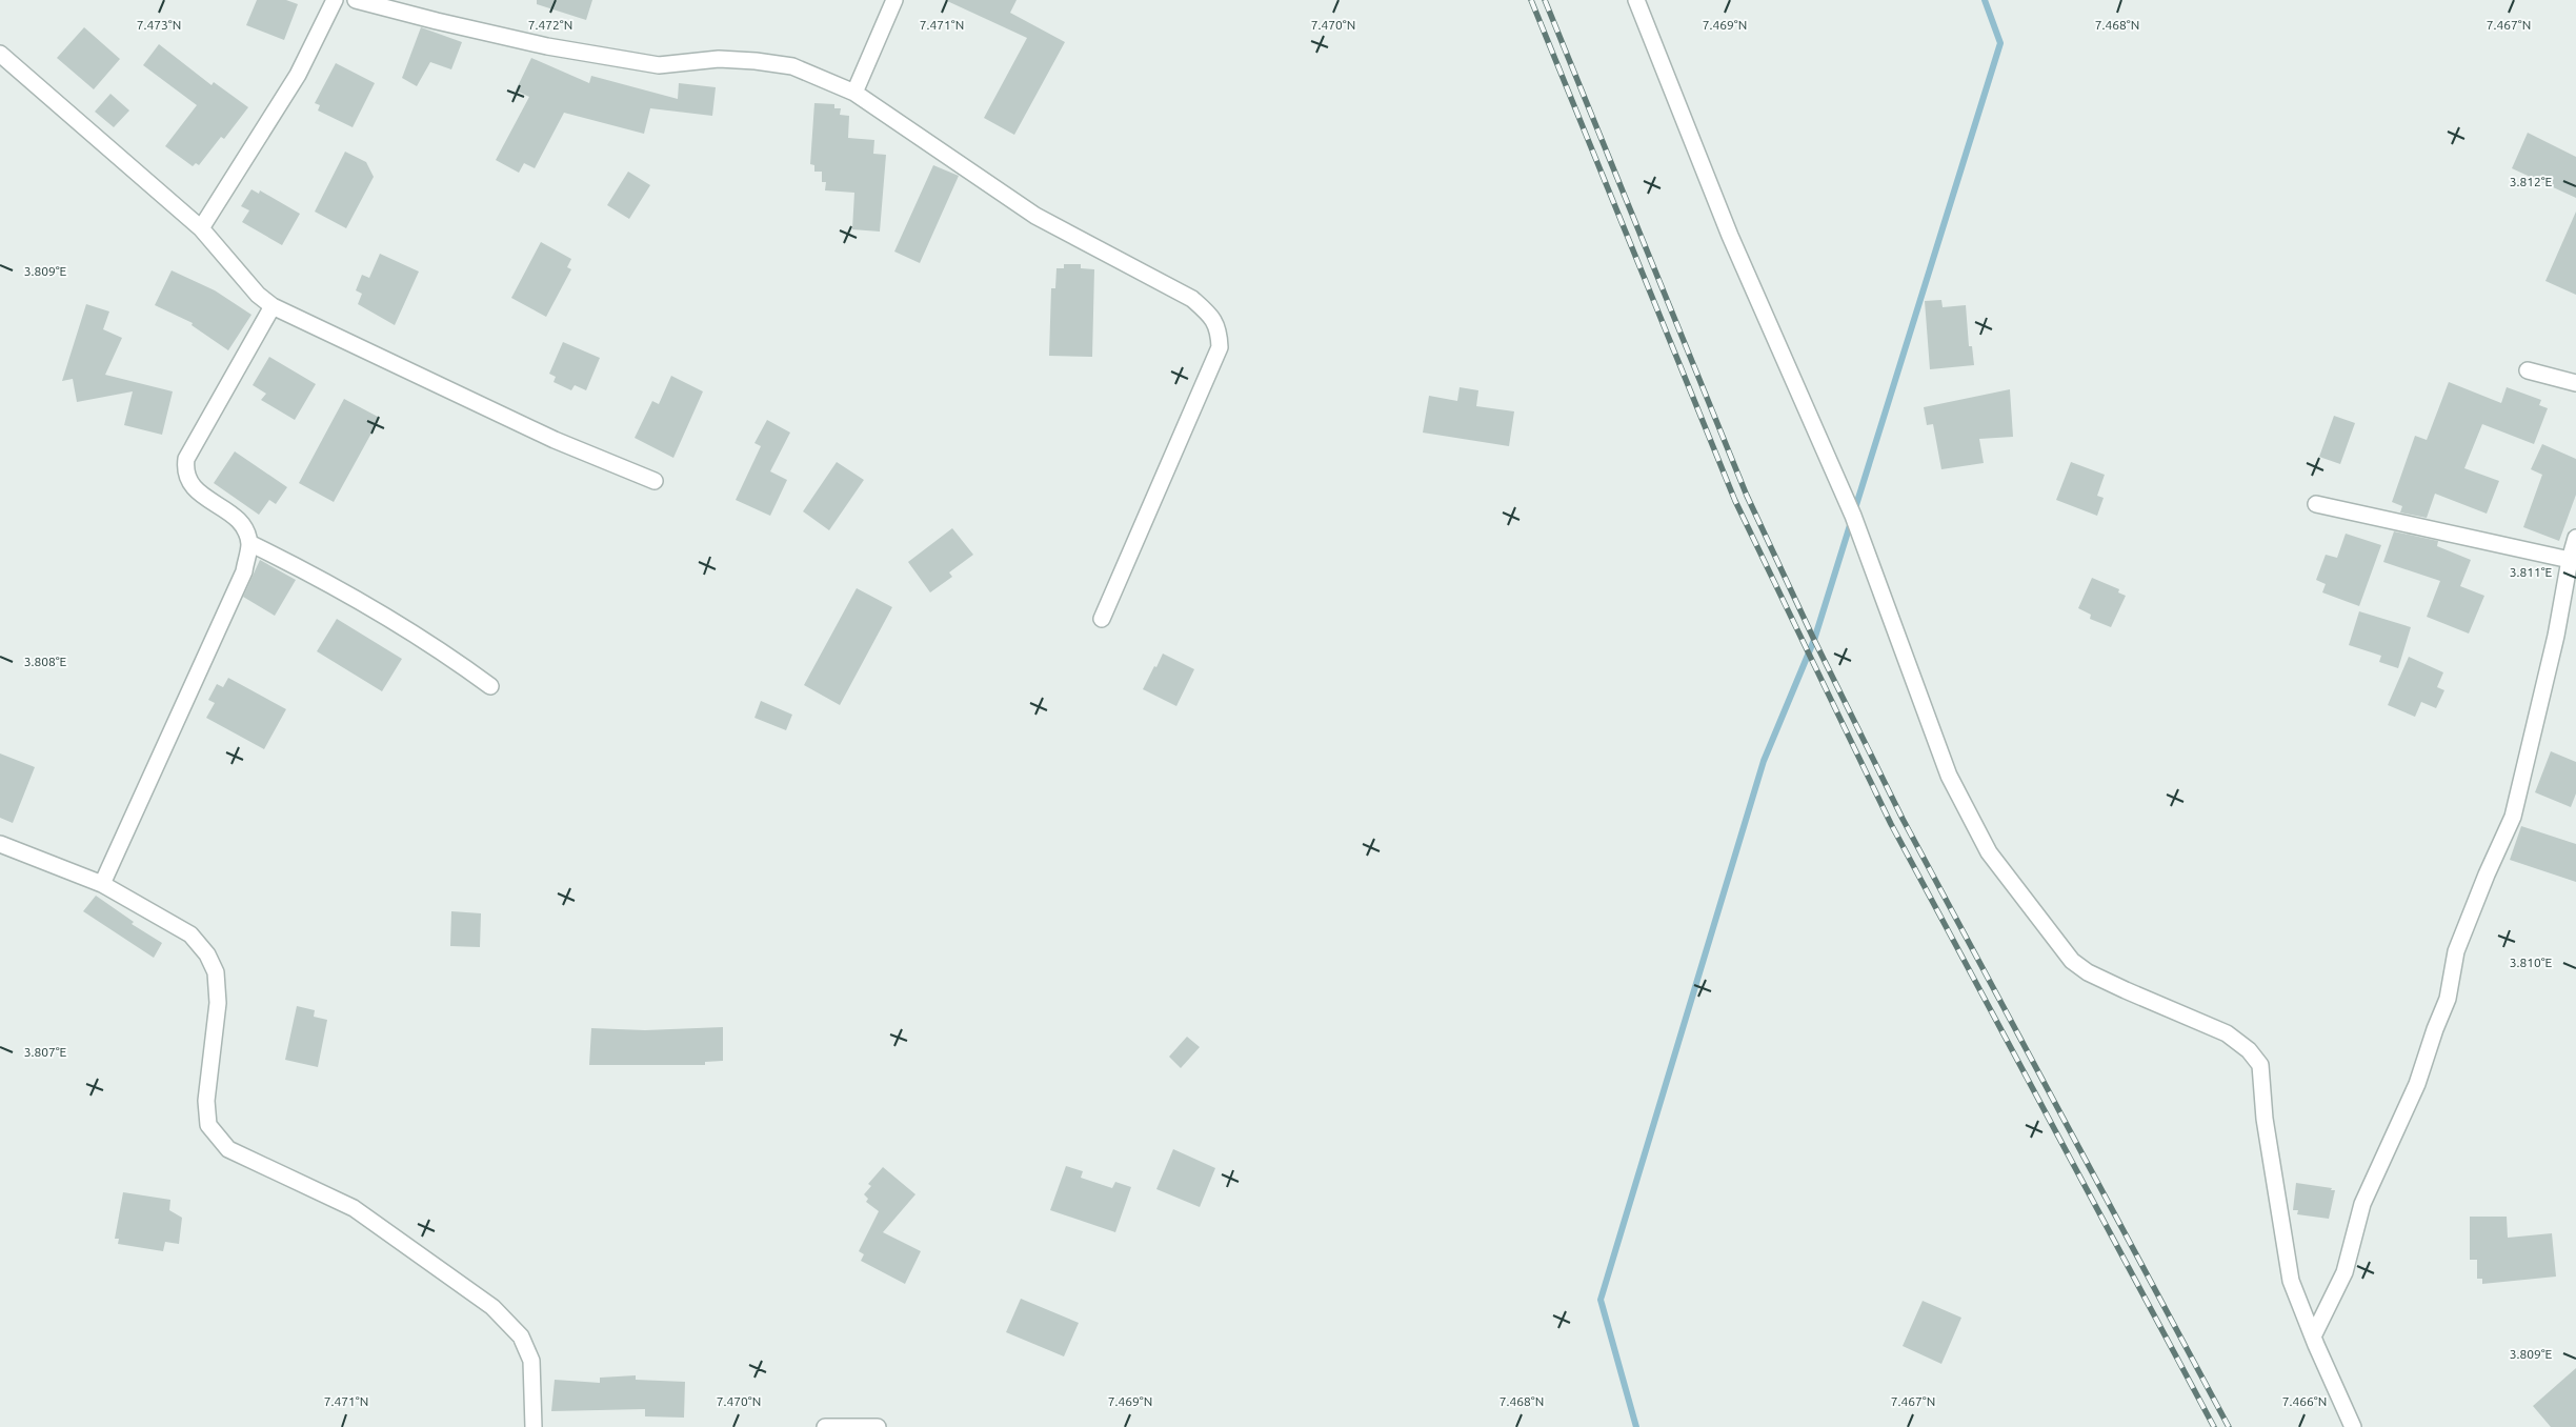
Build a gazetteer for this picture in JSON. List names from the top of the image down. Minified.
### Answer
{"coordinates":["7.473°N","7.472°N","7.471°N","7.470°N","7.469°N","7.468°N","7.467°N","3.812°E","3.809°E","3.811°E","3.808°E","3.810°E","3.807°E","7.466°N"]}
